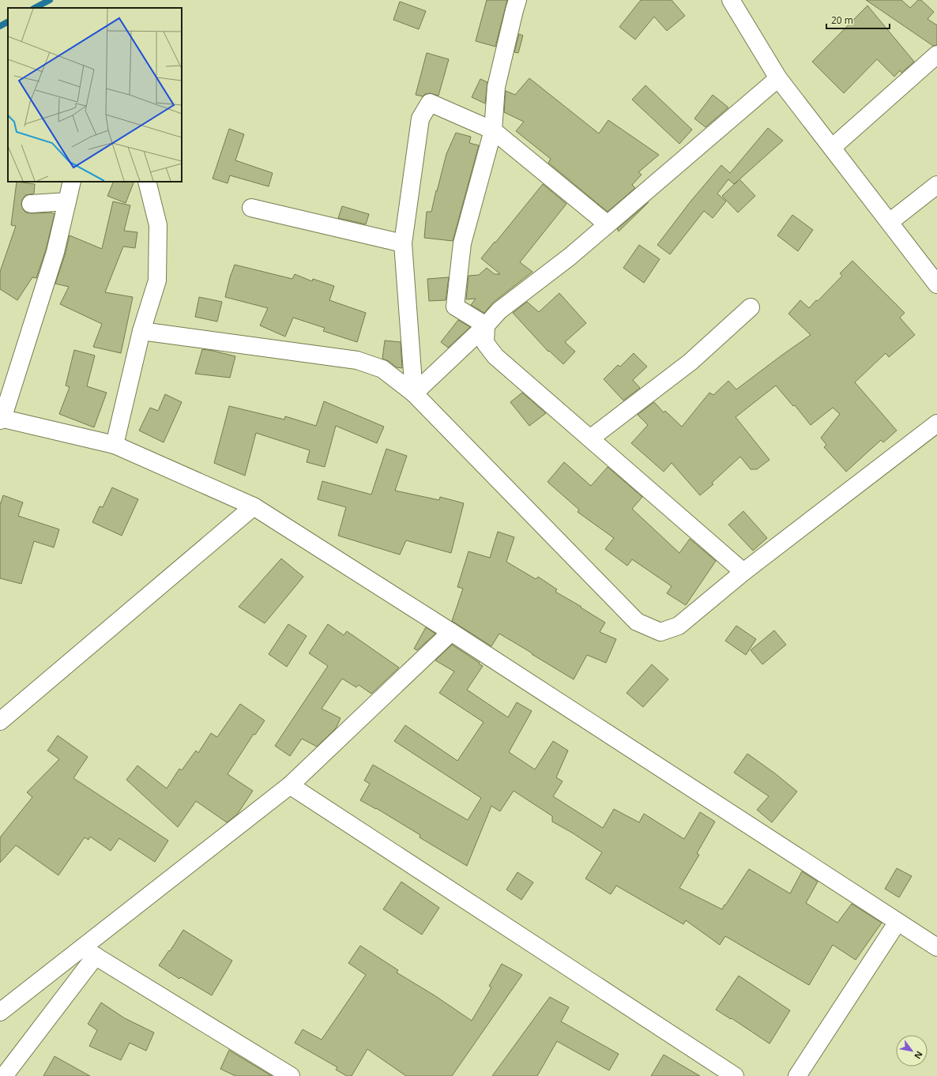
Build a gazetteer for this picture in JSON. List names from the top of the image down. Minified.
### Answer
{"scale_bar":"20 m","north":"bottom right"}
